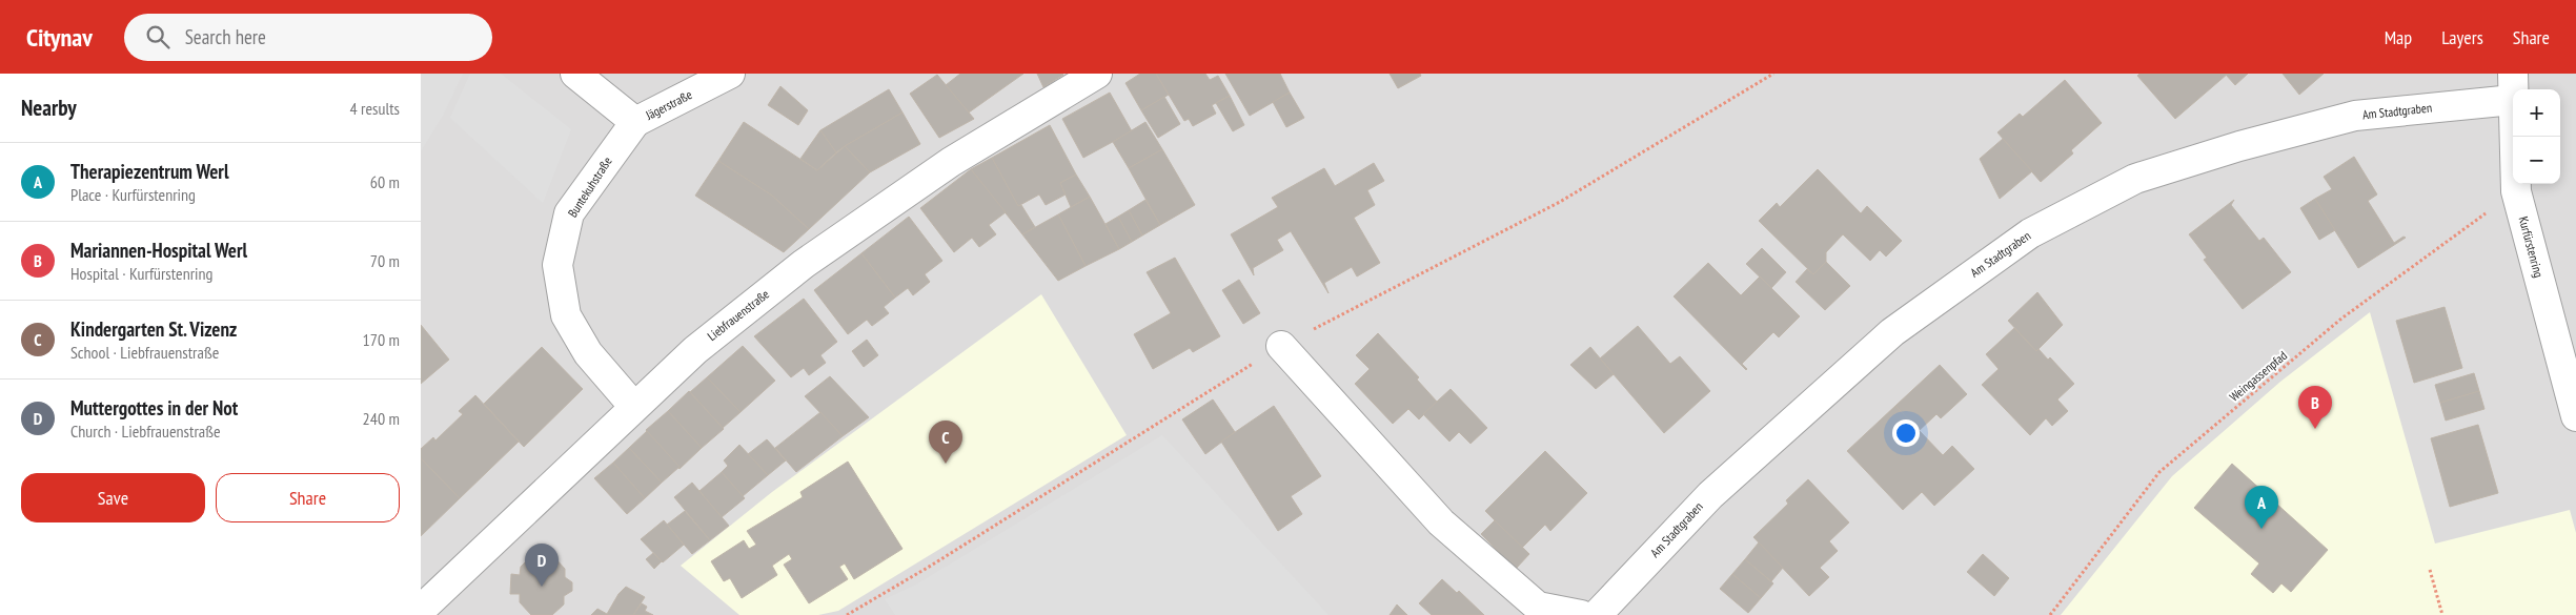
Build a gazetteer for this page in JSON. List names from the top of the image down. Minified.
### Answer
{"streets":{"street":["Jägerstraße","Am Stadtgraben","Buntekuhstraße","Kurfürstenring","Liebfrauenstraße"],"path":["Weingassenpfad"]},"crossings":[["Jägerstraße","Buntekuhstraße"],["Am Stadtgraben","Kurfürstenring"],["Buntekuhstraße","Liebfrauenstraße"],["Kurfürstenring","Weingassenpfad"]],"page":{"header":"Citynav","search":"Search here","nav":["Map","Layers","Share"],"heading":["Nearby","4 results"],"map_buttons":["+","−"],"list":[{"mark":"A","name":"Therapiezentrum Werl","note":"Place · Kurfürstenring","value":"60 m"},{"mark":"B","name":"Mariannen-Hospital Werl","note":"Hospital · Kurfürstenring","value":"70 m"},{"mark":"C","name":"Kindergarten St. Vizenz","note":"School · Liebfrauenstraße","value":"170 m"},{"mark":"D","name":"Muttergottes in der Not","note":"Church · Liebfrauenstraße","value":"240 m"}],"pins":["B","C","A","D"],"buttons":["Save","Share"]}}
